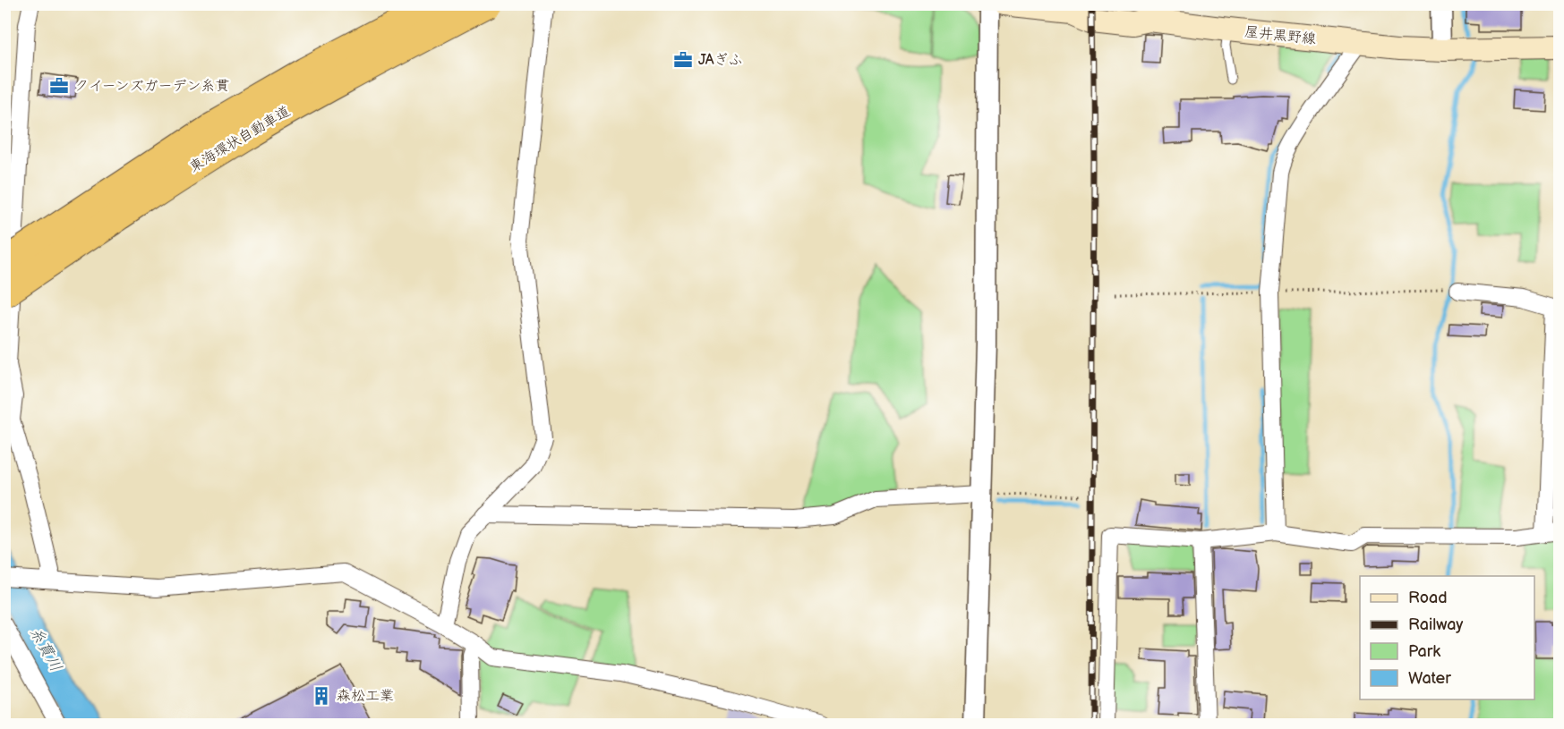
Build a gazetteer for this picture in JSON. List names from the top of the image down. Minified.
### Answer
{"streets":{"highway":["東海環状自動車道"],"main road":["屋井黒野線"]},"water":["糸貫川"],"places":{"office":["JAぎふ","クイーンズガーデン糸貫"],"building":["森松工業"]},"legend":["Road","Railway","Park","Water"]}
